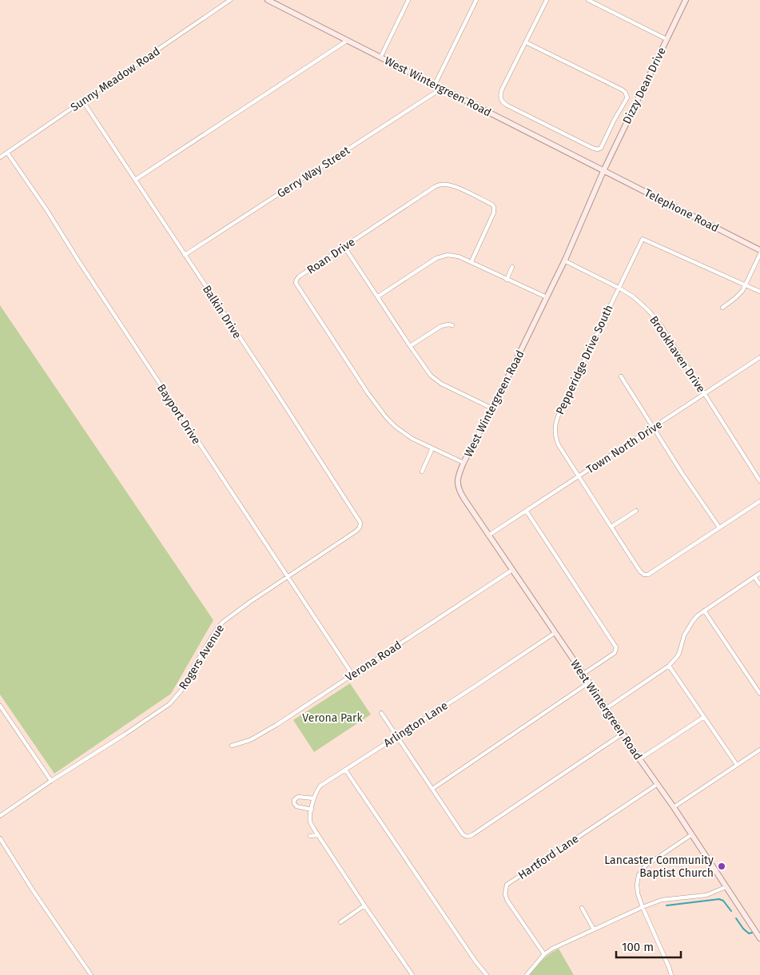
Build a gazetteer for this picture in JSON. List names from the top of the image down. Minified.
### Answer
{"streets":{"street":["Sunny Meadow Road","Dizzy Dean Drive","West Wintergreen Road","Gerry Way Street","Telephone Road","Roan Drive","Balkin Drive","Brookhaven Drive","Pepperidge Drive South","Bayport Drive","Town North Drive","Rogers Avenue","Verona Road","Arlington Lane","Hartford Lane"]},"crossings":[["Sunny Meadow Road","Balkin Drive"],["Sunny Meadow Road","Bayport Drive"],["Dizzy Dean Drive","West Wintergreen Road"],["Dizzy Dean Drive","Telephone Road"],["West Wintergreen Road","Gerry Way Street"],["West Wintergreen Road","Telephone Road"],["West Wintergreen Road","Roan Drive"],["West Wintergreen Road","Brookhaven Drive"],["West Wintergreen Road","Town North Drive"],["West Wintergreen Road","Verona Road"],["West Wintergreen Road","Arlington Lane"],["West Wintergreen Road","Hartford Lane"],["Gerry Way Street","Balkin Drive"],["Balkin Drive","Rogers Avenue"],["Brookhaven Drive","Pepperidge Drive South"],["Brookhaven Drive","Town North Drive"],["Pepperidge Drive South","Town North Drive"],["Bayport Drive","Rogers Avenue"],["Bayport Drive","Verona Road"]],"parks":["Verona Park"],"places":["Lancaster Community Baptist Church"],"scale_bar":"100 m"}
